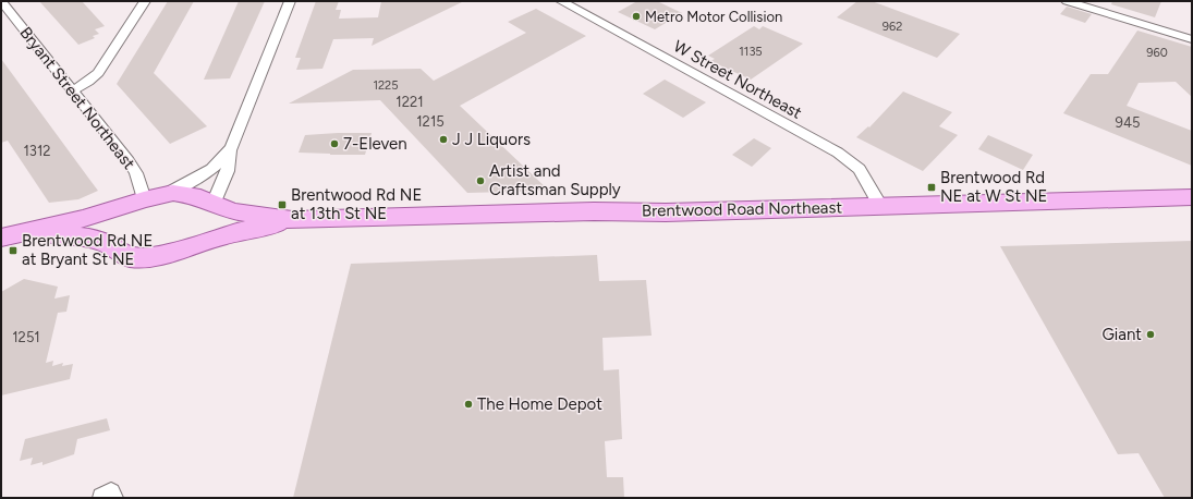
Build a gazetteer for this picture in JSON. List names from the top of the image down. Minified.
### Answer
{"streets":{"main road":["Brentwood Road Northeast"],"street":["W Street Northeast","Bryant Street Northeast"]},"crossings":[["W Street Northeast","Brentwood Road Northeast"]],"places":{"other":["Metro Motor Collision","J J Liquors","7-Eleven","Artist and Craftsman Supply","Giant","The Home Depot"],"transit":["Brentwood Rd NE at W St NE","Brentwood Rd NE at 13th St NE","Brentwood Rd NE at Bryant St NE"]},"house_numbers":["962","1135","960","1225","1221","1215","945","1312","1251"]}
